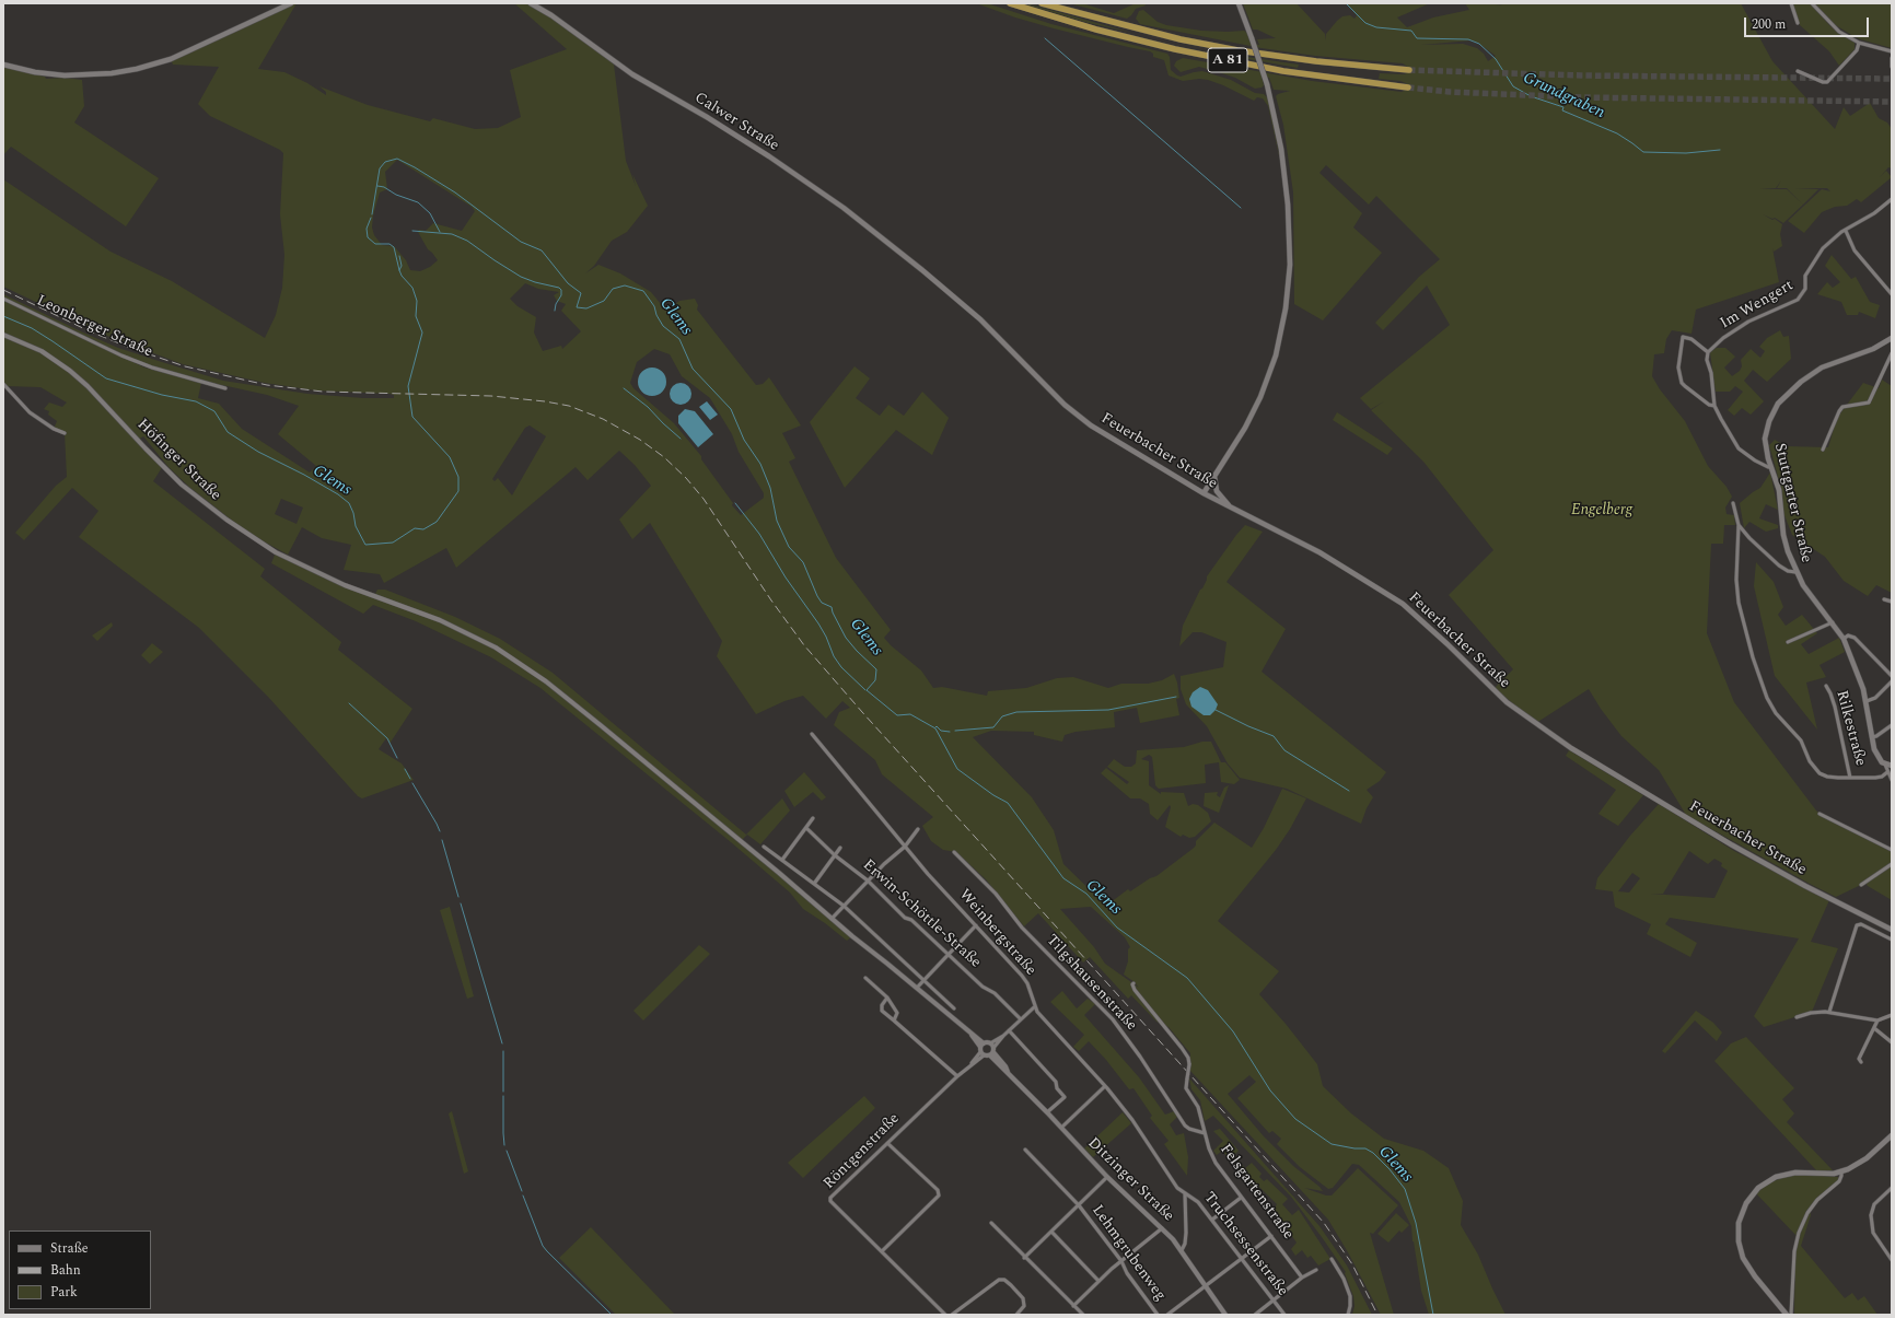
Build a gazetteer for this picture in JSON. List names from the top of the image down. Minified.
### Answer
{"streets":{"highway":["A 81"],"main road":["Calwer Straße","Feuerbacher Straße","Stuttgarter Straße"],"street":["Im Wengert","Leonberger Straße","Höfinger Straße","Rilkestraße","Erwin-Schöttle-Straße","Weinbergstraße","Tilgshausenstraße","Röntgenstraße","Ditzinger Straße","Felsgartenstraße","Truchsessenstraße","Lehmgrubenweg"]},"crossings":[["Calwer Straße","Feuerbacher Straße"],["Höfinger Straße","Röntgenstraße"],["Weinbergstraße","Truchsessenstraße"],["Tilgshausenstraße","Felsgartenstraße"]],"water":["Grundgraben","Glems"],"parks":["Engelberg"],"legend":["Straße","Bahn","Park"],"scale_bar":"200 m"}
